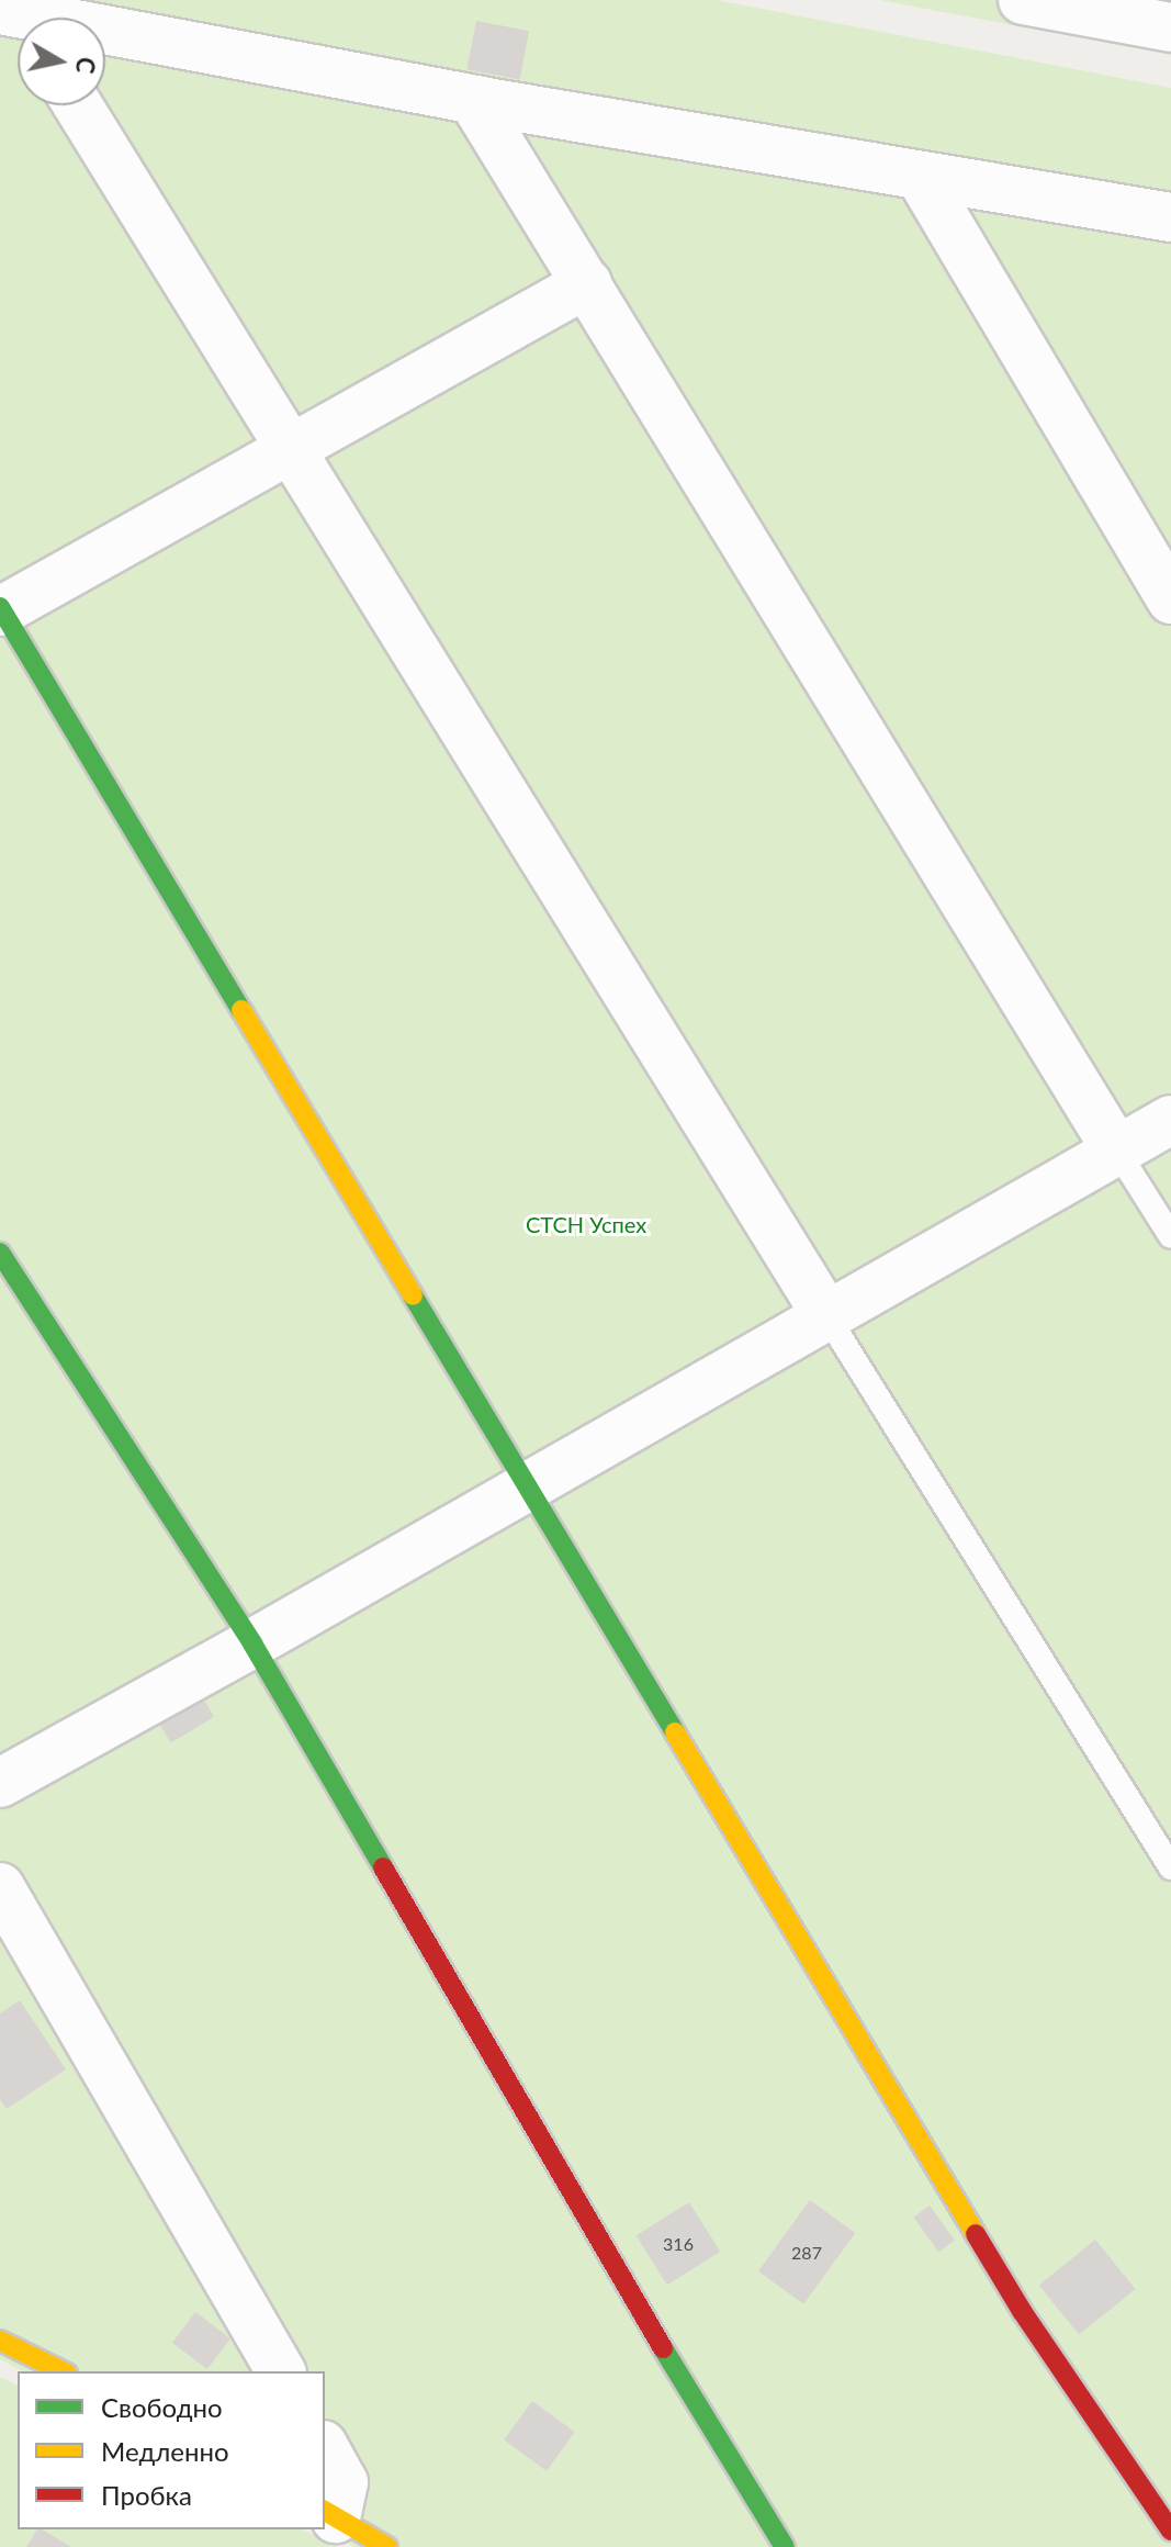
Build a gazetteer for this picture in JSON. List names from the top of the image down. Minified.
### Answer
{"parks":["СТСН Успех"],"house_numbers":["316","287"],"legend":["Свободно","Медленно","Пробка"],"north":"right"}
